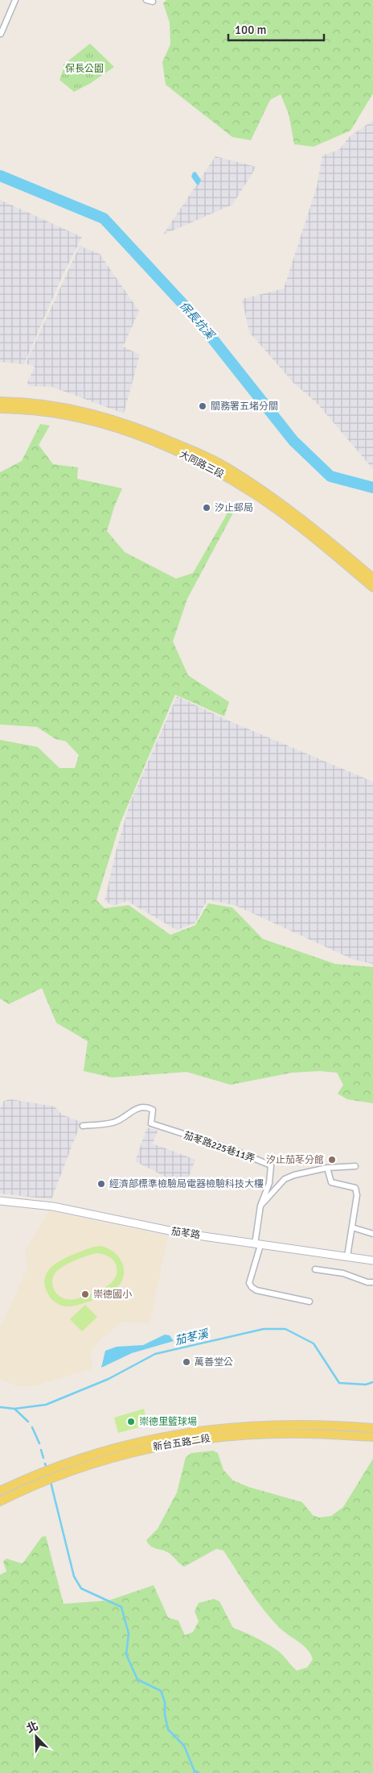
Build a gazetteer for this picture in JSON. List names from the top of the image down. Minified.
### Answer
{"streets":{"main road":["大同路三段","新台五路二段"],"street":["茄苳路225巷11弄","茄苳路"]},"water":["保長坑溪","茄苳溪"],"parks":["保長公園"],"places":["關務署五堵分關","汐止郵局","汐止茄苳分館","經濟部標準檢驗局電器檢驗科技大樓","崇德國小","萬善堂公","崇德里籃球場"],"scale_bar":"100 m","north":"top left"}
